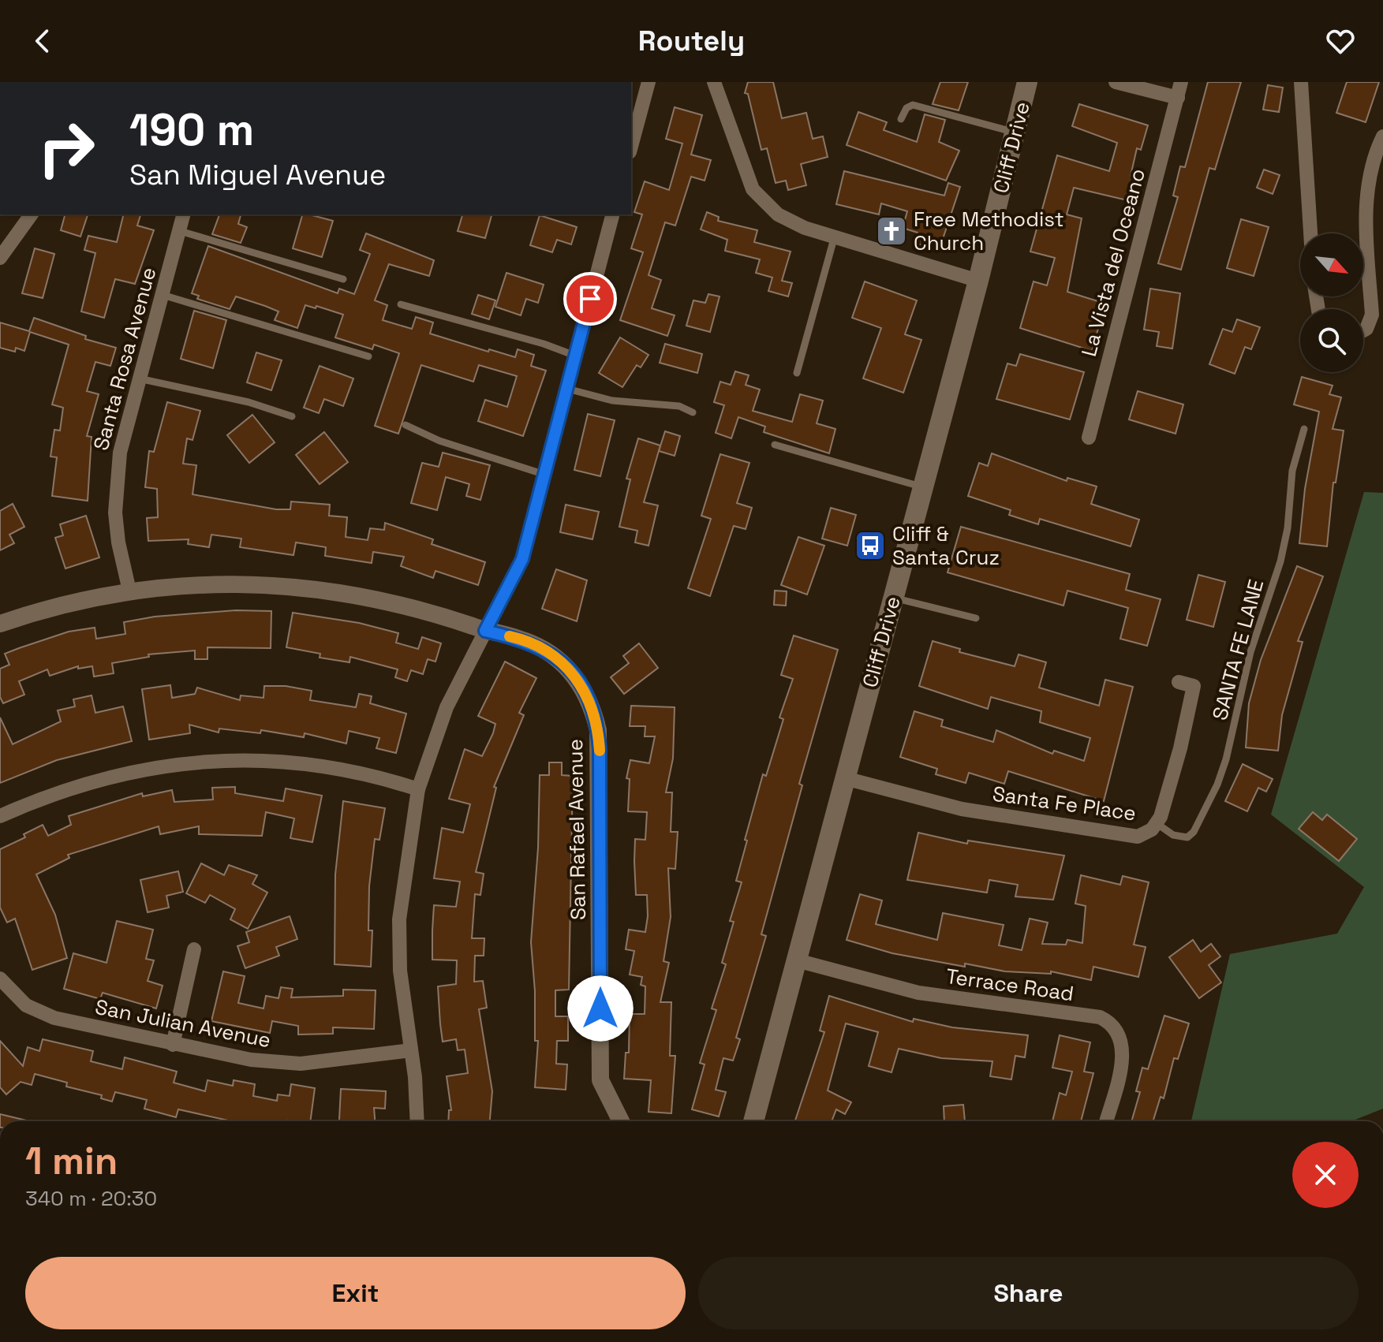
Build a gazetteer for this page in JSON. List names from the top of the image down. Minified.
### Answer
{"streets":{"main road":["Cliff Drive"],"street":["La Vista del Oceano","Santa Rosa Avenue","Santa Fe Place","San Rafael Avenue","Terrace Road","San Julian Avenue"],"lane":["SANTA FE LANE"]},"crossings":[["Cliff Drive","Santa Fe Place"],["Cliff Drive","Terrace Road"],["Santa Rosa Avenue","San Rafael Avenue"],["SANTA FE LANE","Santa Fe Place"]],"places":{"church":["Free Methodist Church"],"bus stop":["Cliff & Santa Cruz"]},"north":"bottom right","page":{"header":"Routely","turn":["190 m","San Miguel Avenue"],"heading":["1 min","340 m · 20:30"],"buttons":["Exit","Share"]}}
